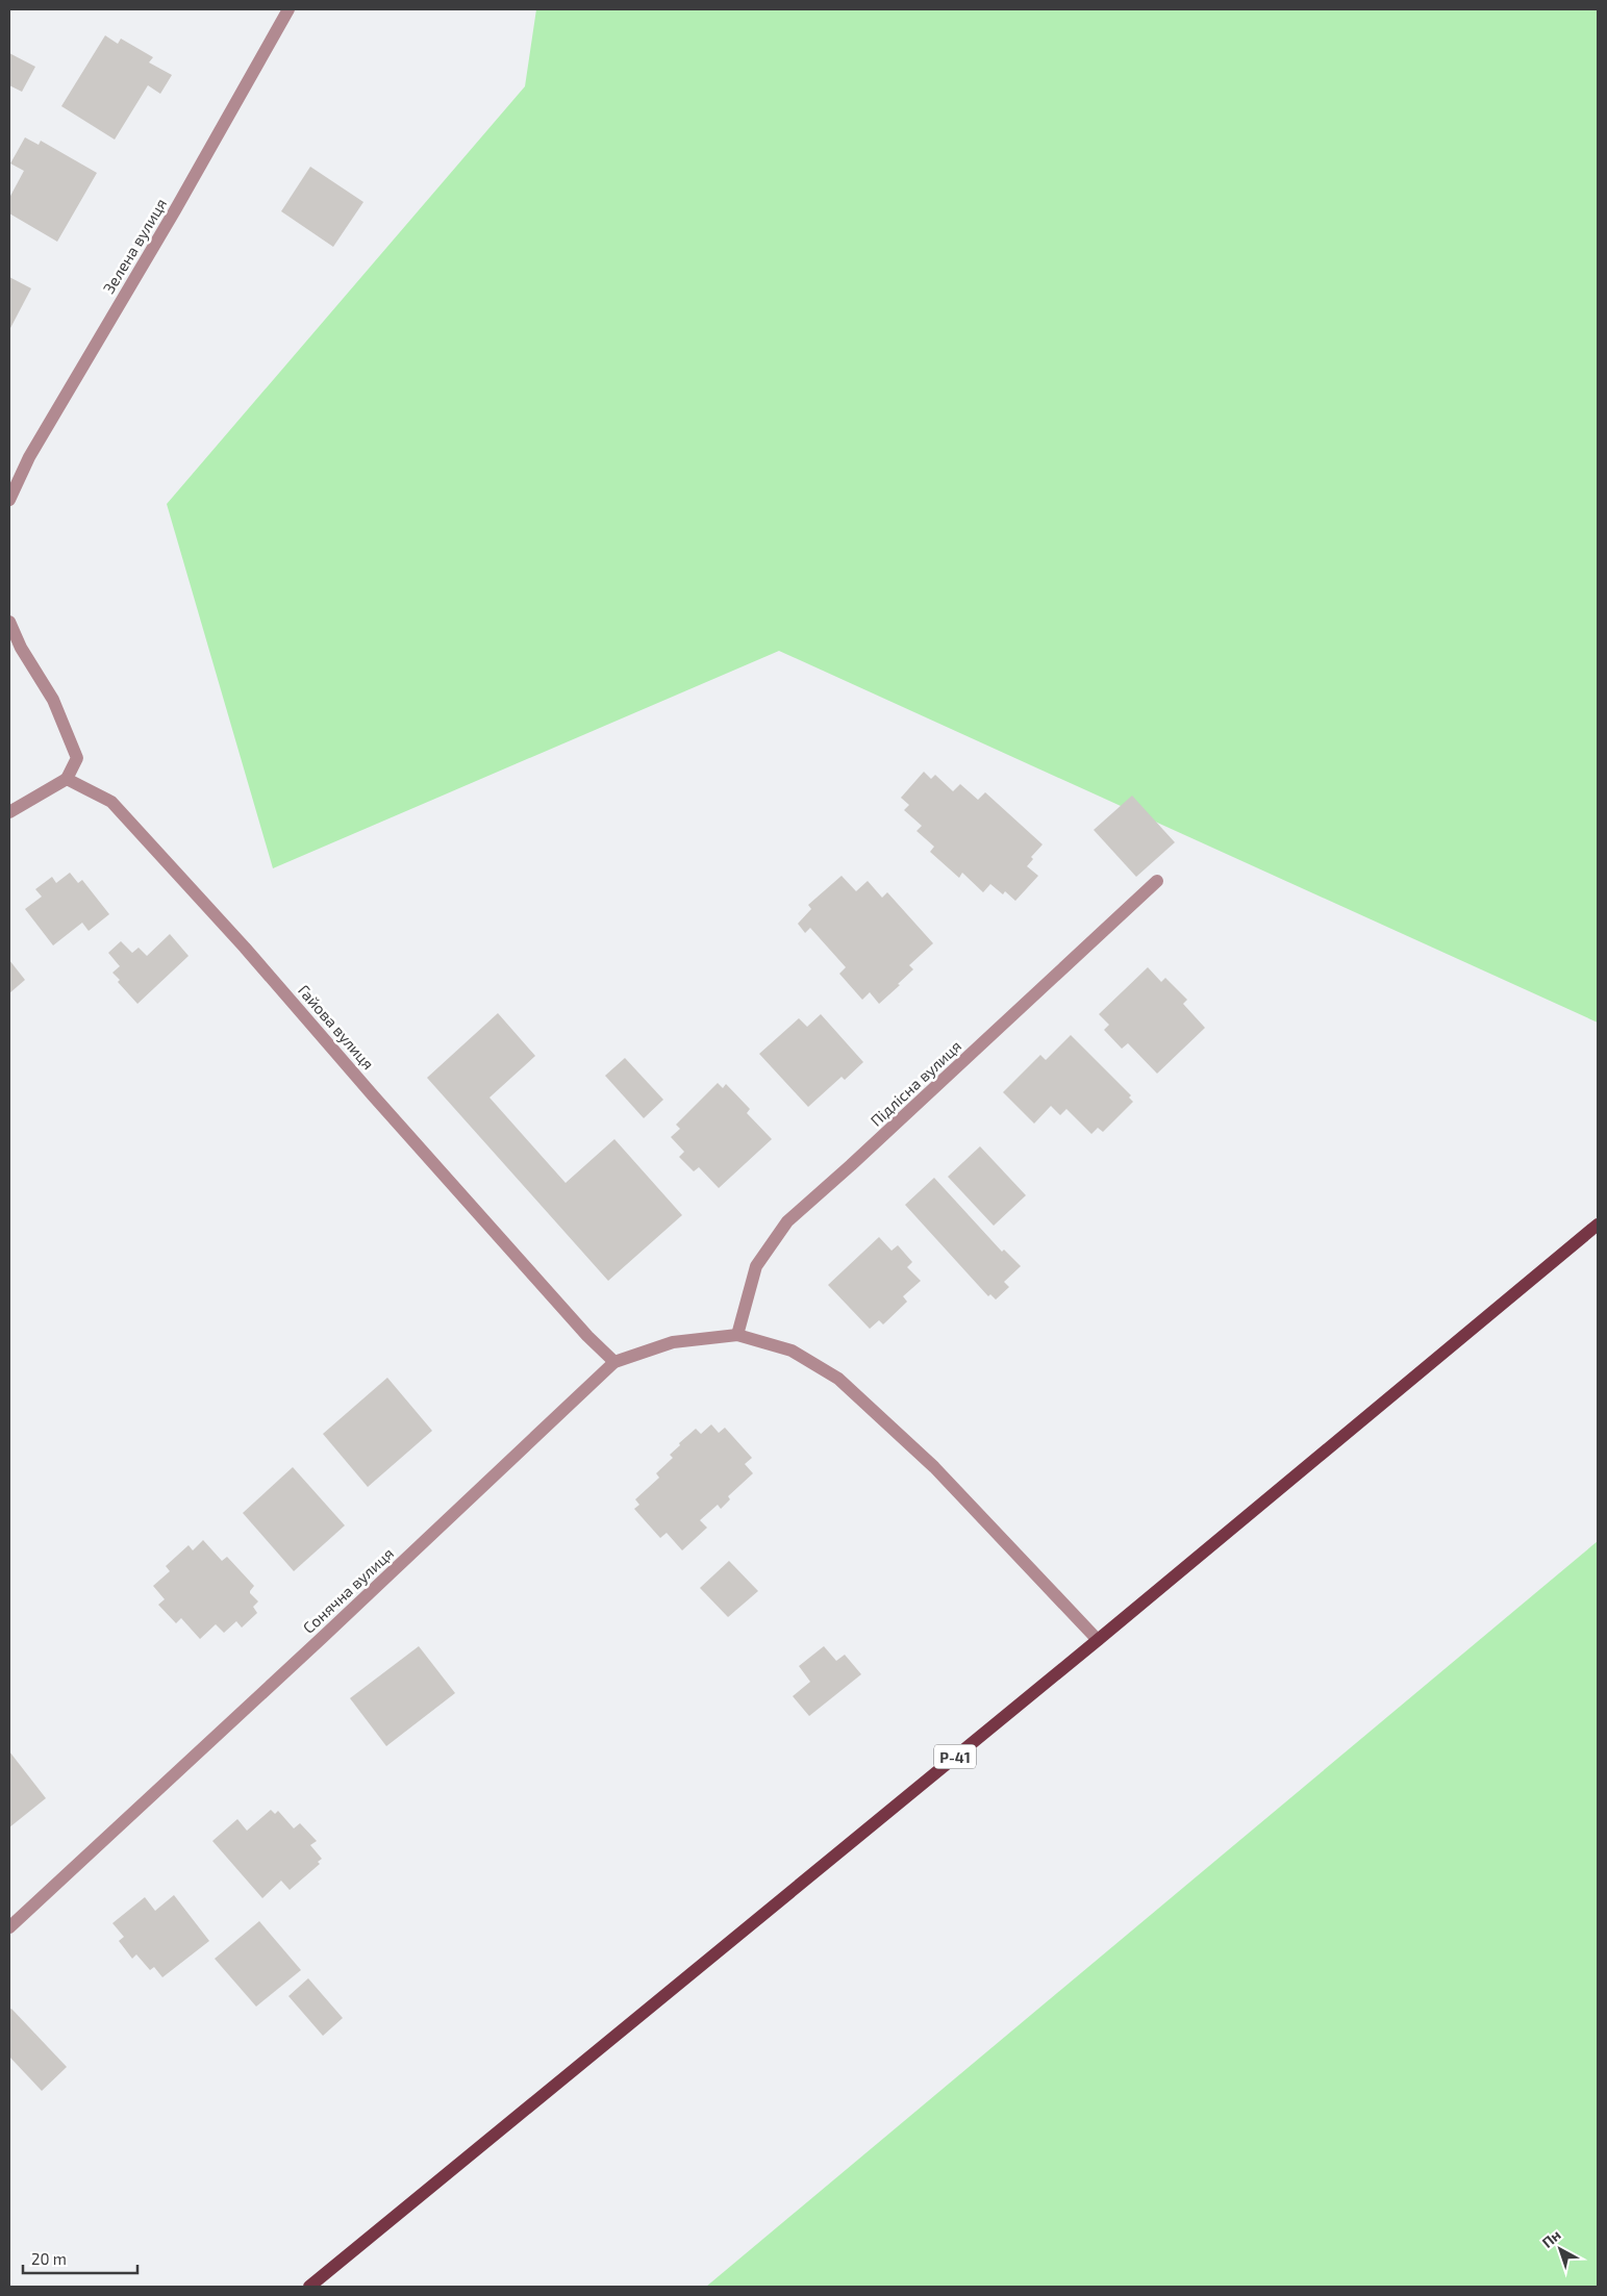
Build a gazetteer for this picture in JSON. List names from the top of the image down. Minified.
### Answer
{"streets":{"main road":["Р-41"],"street":["Зелена вулиця","Гайова вулиця","Підлісна вулиця","Сонячна вулиця"]},"crossings":[["Гайова вулиця","Сонячна вулиця"],["Підлісна вулиця","Сонячна вулиця"]],"scale_bar":"20 m","north":"top left"}
